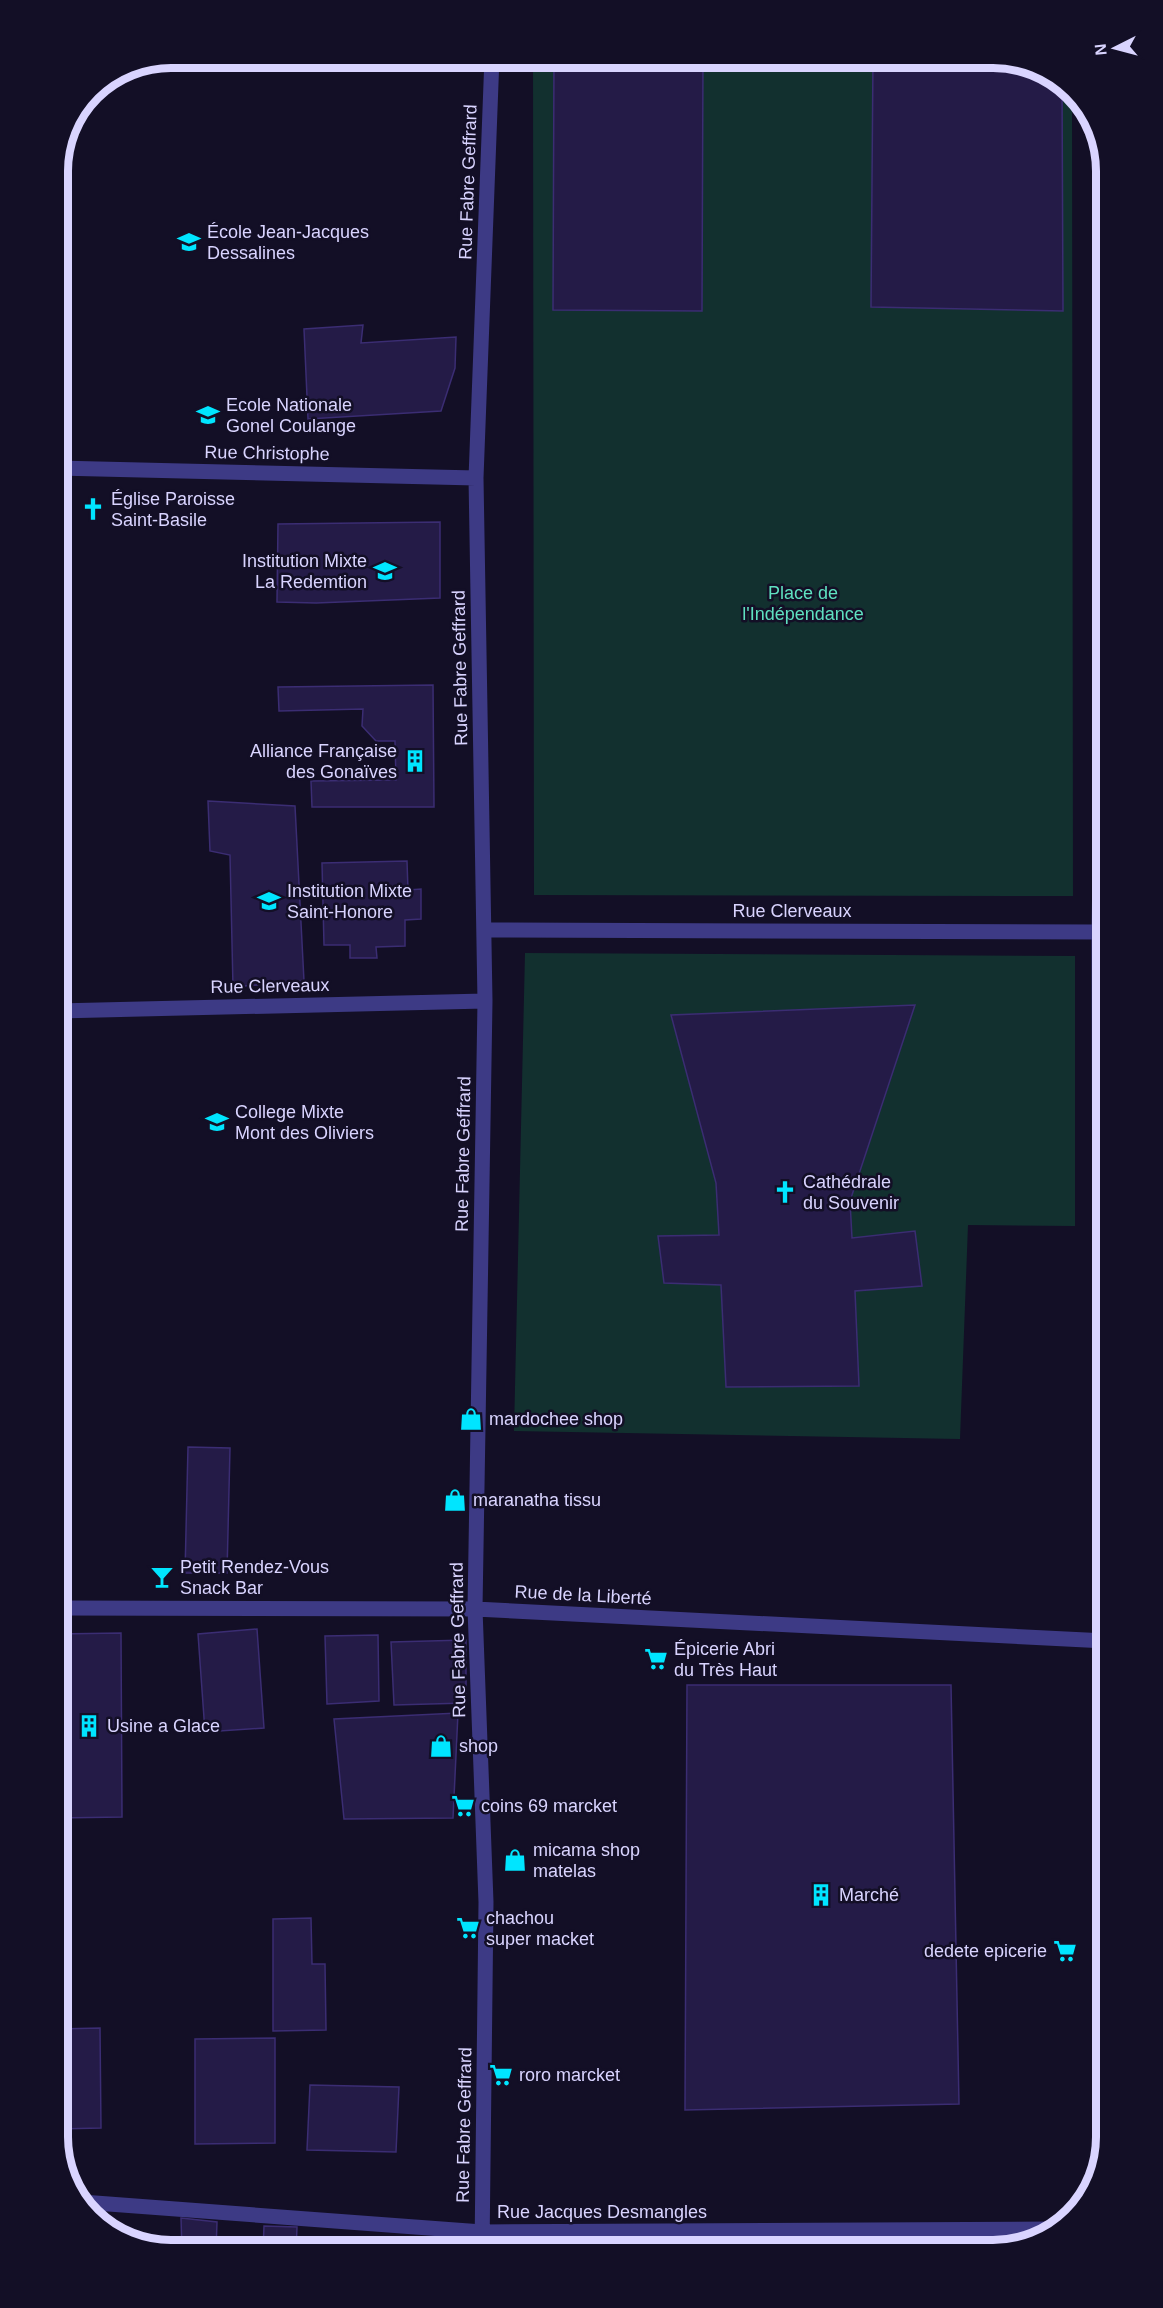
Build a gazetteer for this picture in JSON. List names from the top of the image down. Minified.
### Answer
{"streets":{"street":["Rue Fabre Geffrard","Rue Christophe","Rue Clerveaux","Rue de la Liberté","Rue Jacques Desmangles"]},"crossings":[["Rue Fabre Geffrard","Rue Christophe"],["Rue Fabre Geffrard","Rue Clerveaux"],["Rue Fabre Geffrard","Rue de la Liberté"],["Rue Fabre Geffrard","Rue Jacques Desmangles"]],"parks":["Place de l'Indépendance"],"places":{"school or university":["École Jean-Jacques Dessalines","Ecole Nationale Gonel Coulange","Institution Mixte La Redemtion","Institution Mixte Saint-Honore","College Mixte Mont des Oliviers"],"church":["Église Paroisse Saint-Basile","Cathédrale du Souvenir"],"building":["Alliance Française des Gonaïves","Usine a Glace","Marché"],"shop":["mardochee shop","maranatha tissu","shop","micama shop matelas"],"bar":["Petit Rendez-Vous Snack Bar"],"supermarket":["Épicerie Abri du Très Haut","coins 69 marcket","chachou super macket","dedete epicerie","roro marcket"]},"north":"left"}
